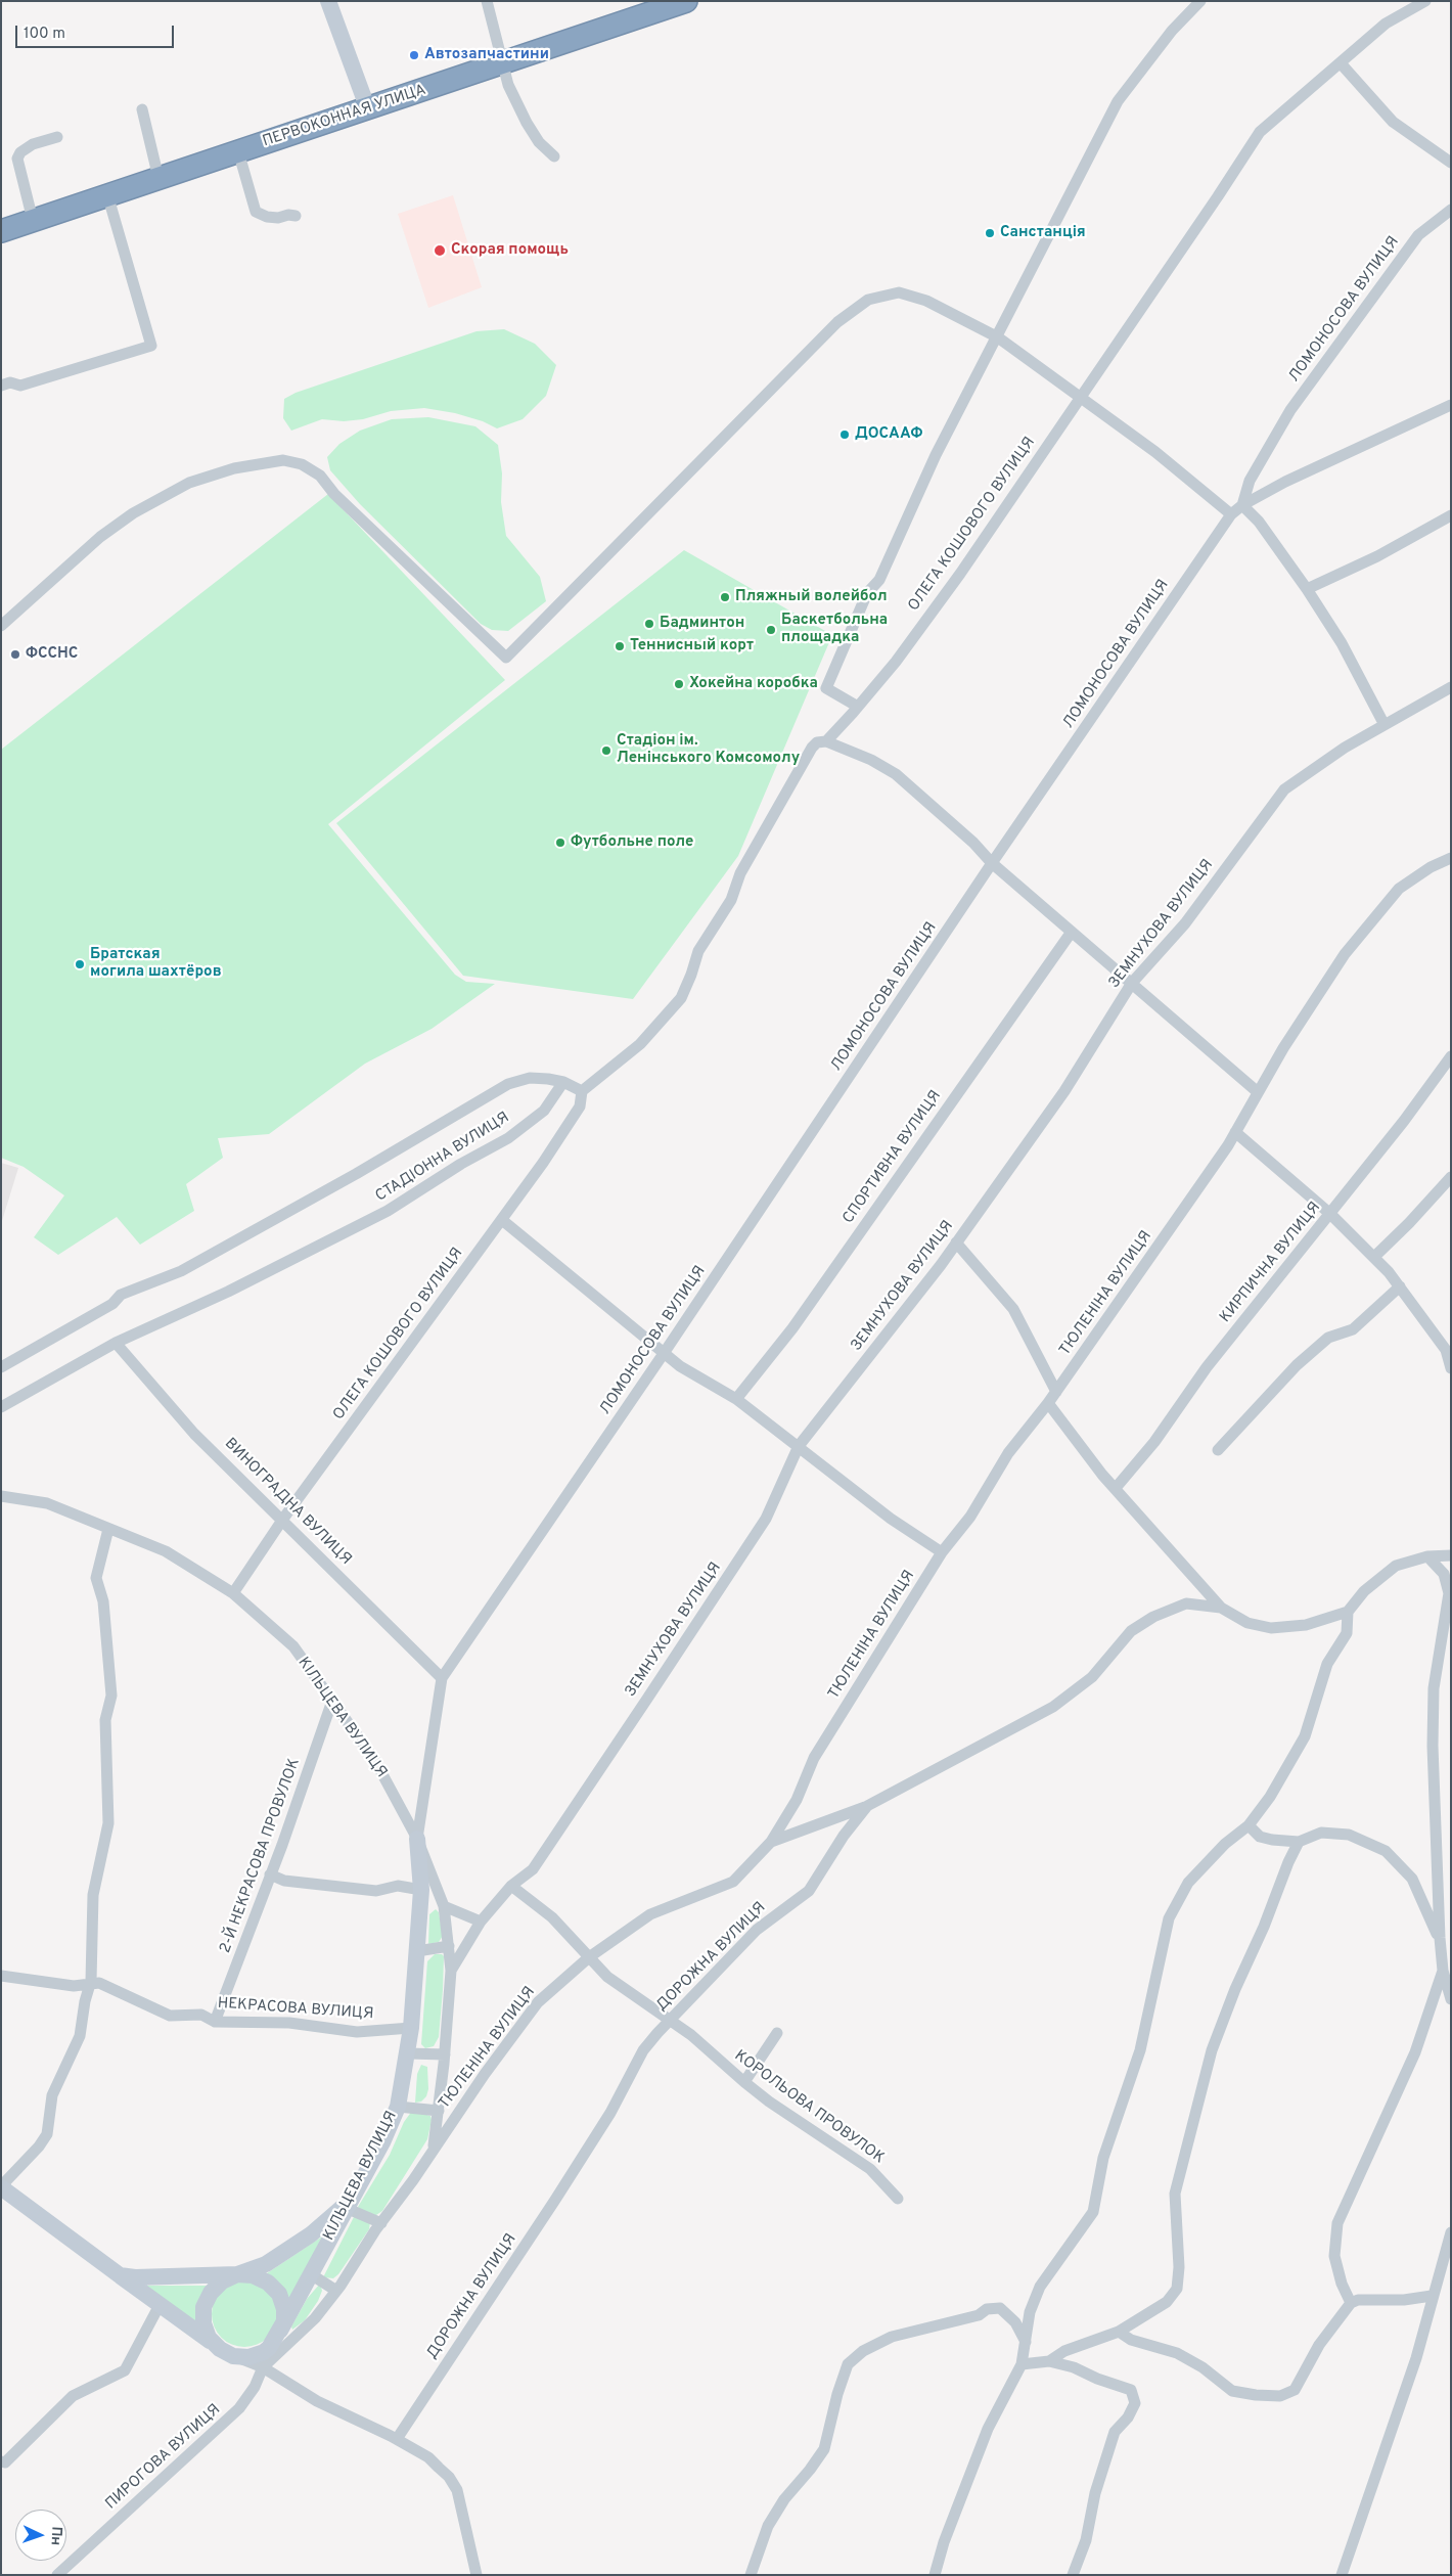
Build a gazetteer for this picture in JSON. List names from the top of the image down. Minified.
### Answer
{"streets":{"highway":["ПЕРВОКОННАЯ УЛИЦА"],"street":["ЛОМОНОСОВА ВУЛИЦЯ","ОЛЕГА КОШОВОГО ВУЛИЦЯ","ЗЕМНУХОВА ВУЛИЦЯ","СТАДІОННА ВУЛИЦЯ","СПОРТИВНА ВУЛИЦЯ","КИРПИЧНА ВУЛИЦЯ","ТЮЛЕНІНА ВУЛИЦЯ","ВИНОГРАДНА ВУЛИЦЯ","КІЛЬЦЕВА ВУЛИЦЯ","2-Й НЕКРАСОВА ПРОВУЛОК","ДОРОЖНА ВУЛИЦЯ","НЕКРАСОВА ВУЛИЦЯ","КОРОЛЬОВА ПРОВУЛОК","ПИРОГОВА ВУЛИЦЯ"]},"crossings":[["ЛОМОНОСОВА ВУЛИЦЯ","ВИНОГРАДНА ВУЛИЦЯ"],["ЛОМОНОСОВА ВУЛИЦЯ","КІЛЬЦЕВА ВУЛИЦЯ"],["ОЛЕГА КОШОВОГО ВУЛИЦЯ","ВИНОГРАДНА ВУЛИЦЯ"],["ОЛЕГА КОШОВОГО ВУЛИЦЯ","КІЛЬЦЕВА ВУЛИЦЯ"],["ЗЕМНУХОВА ВУЛИЦЯ","КОРОЛЬОВА ПРОВУЛОК"],["СТАДІОННА ВУЛИЦЯ","ВИНОГРАДНА ВУЛИЦЯ"],["ТЮЛЕНІНА ВУЛИЦЯ","КОРОЛЬОВА ПРОВУЛОК"],["ТЮЛЕНІНА ВУЛИЦЯ","ПИРОГОВА ВУЛИЦЯ"],["КІЛЬЦЕВА ВУЛИЦЯ","2-Й НЕКРАСОВА ПРОВУЛОК"],["КІЛЬЦЕВА ВУЛИЦЯ","НЕКРАСОВА ВУЛИЦЯ"],["КІЛЬЦЕВА ВУЛИЦЯ","ПИРОГОВА ВУЛИЦЯ"],["2-Й НЕКРАСОВА ПРОВУЛОК","НЕКРАСОВА ВУЛИЦЯ"],["ДОРОЖНА ВУЛИЦЯ","КОРОЛЬОВА ПРОВУЛОК"]],"places":["Автозапчастини","Санстанція","Скорая помощь","ДОСААФ","Пляжный волейбол","Бадминтон","Баскетбольна площадка","Теннисный корт","ФССНС","Хокейна коробка","Стадіон ім. Ленінського Комсомолу","Футбольне поле","Братская могила шахтёров"],"scale_bar":"100 m","north":"right"}
